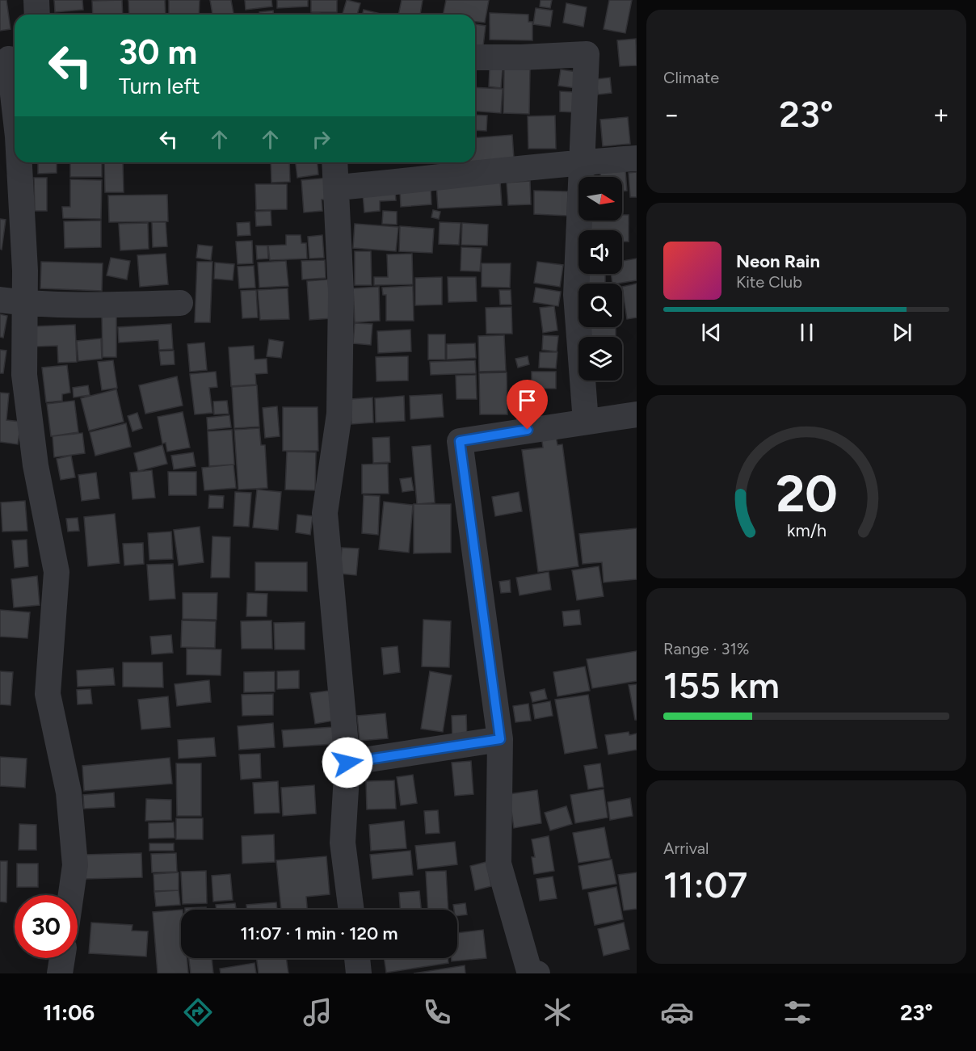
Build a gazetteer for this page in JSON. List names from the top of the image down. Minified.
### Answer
{"north":"right","page":{"tile":["Climate",["Range · 31%","155 km"],["Arrival","11:07"]],"turn":["30 m","Turn left"],"heat":["−","23°","+"],"song":["Neon Rain","Kite Club"],"limit":"30","trip":"11:07 · 1 min · 120 m","tabs":["11:06","23°"],"gauge":["20","km/h"]}}
